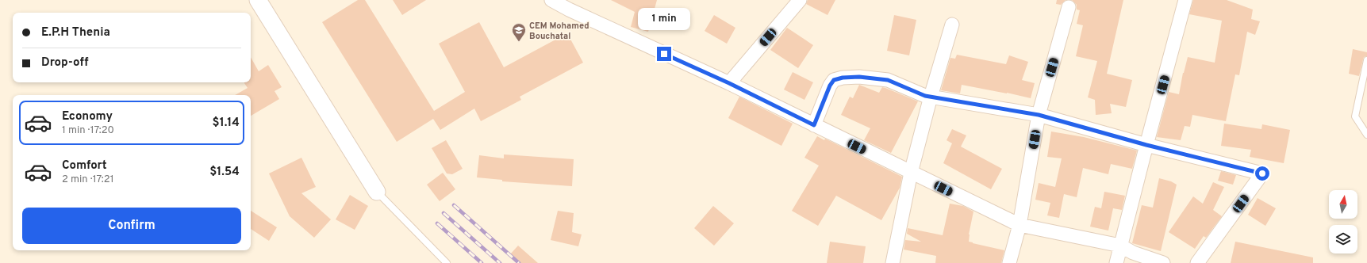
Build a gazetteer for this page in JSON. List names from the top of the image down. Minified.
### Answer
{"places":{"school or university":["CEM Mohamed Bouchatal"]},"north":"top","page":{"bubble":"1 min","banner":["E.P.H Thenia","Drop-off"],"list":[{"name":"Economy","note":"1 min · 17:20","value":"$1.14"},{"name":"Comfort","note":"2 min · 17:21","value":"$1.54"}],"buttons":"Confirm"}}
